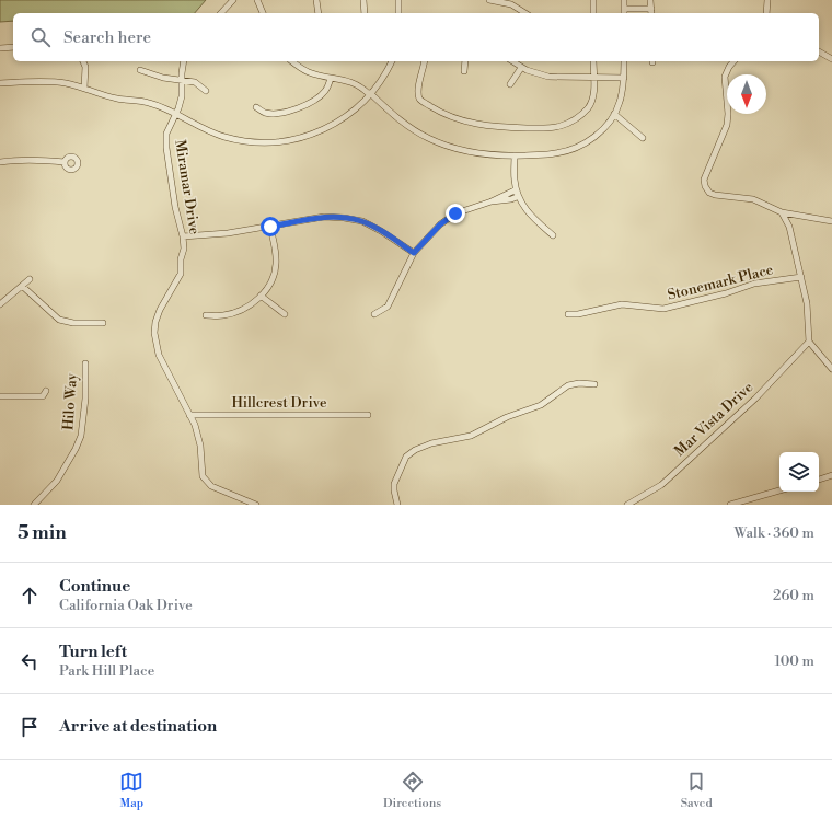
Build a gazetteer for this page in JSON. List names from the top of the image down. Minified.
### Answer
{"streets":{"street":["Miramar Drive","Stonemark Place","Hilo Way","Hillcrest Drive","Mar Vista Drive"]},"crossings":[["Miramar Drive","Hillcrest Drive"]],"north":"bottom","page":{"search":"Search here","heading":["5 min","Walk · 360 m"],"list":[["Continue","California Oak Drive","260 m"],["Turn left","Park Hill Place","100 m"],"Arrive at destination"],"nav":["Map","Directions","Saved"]}}
